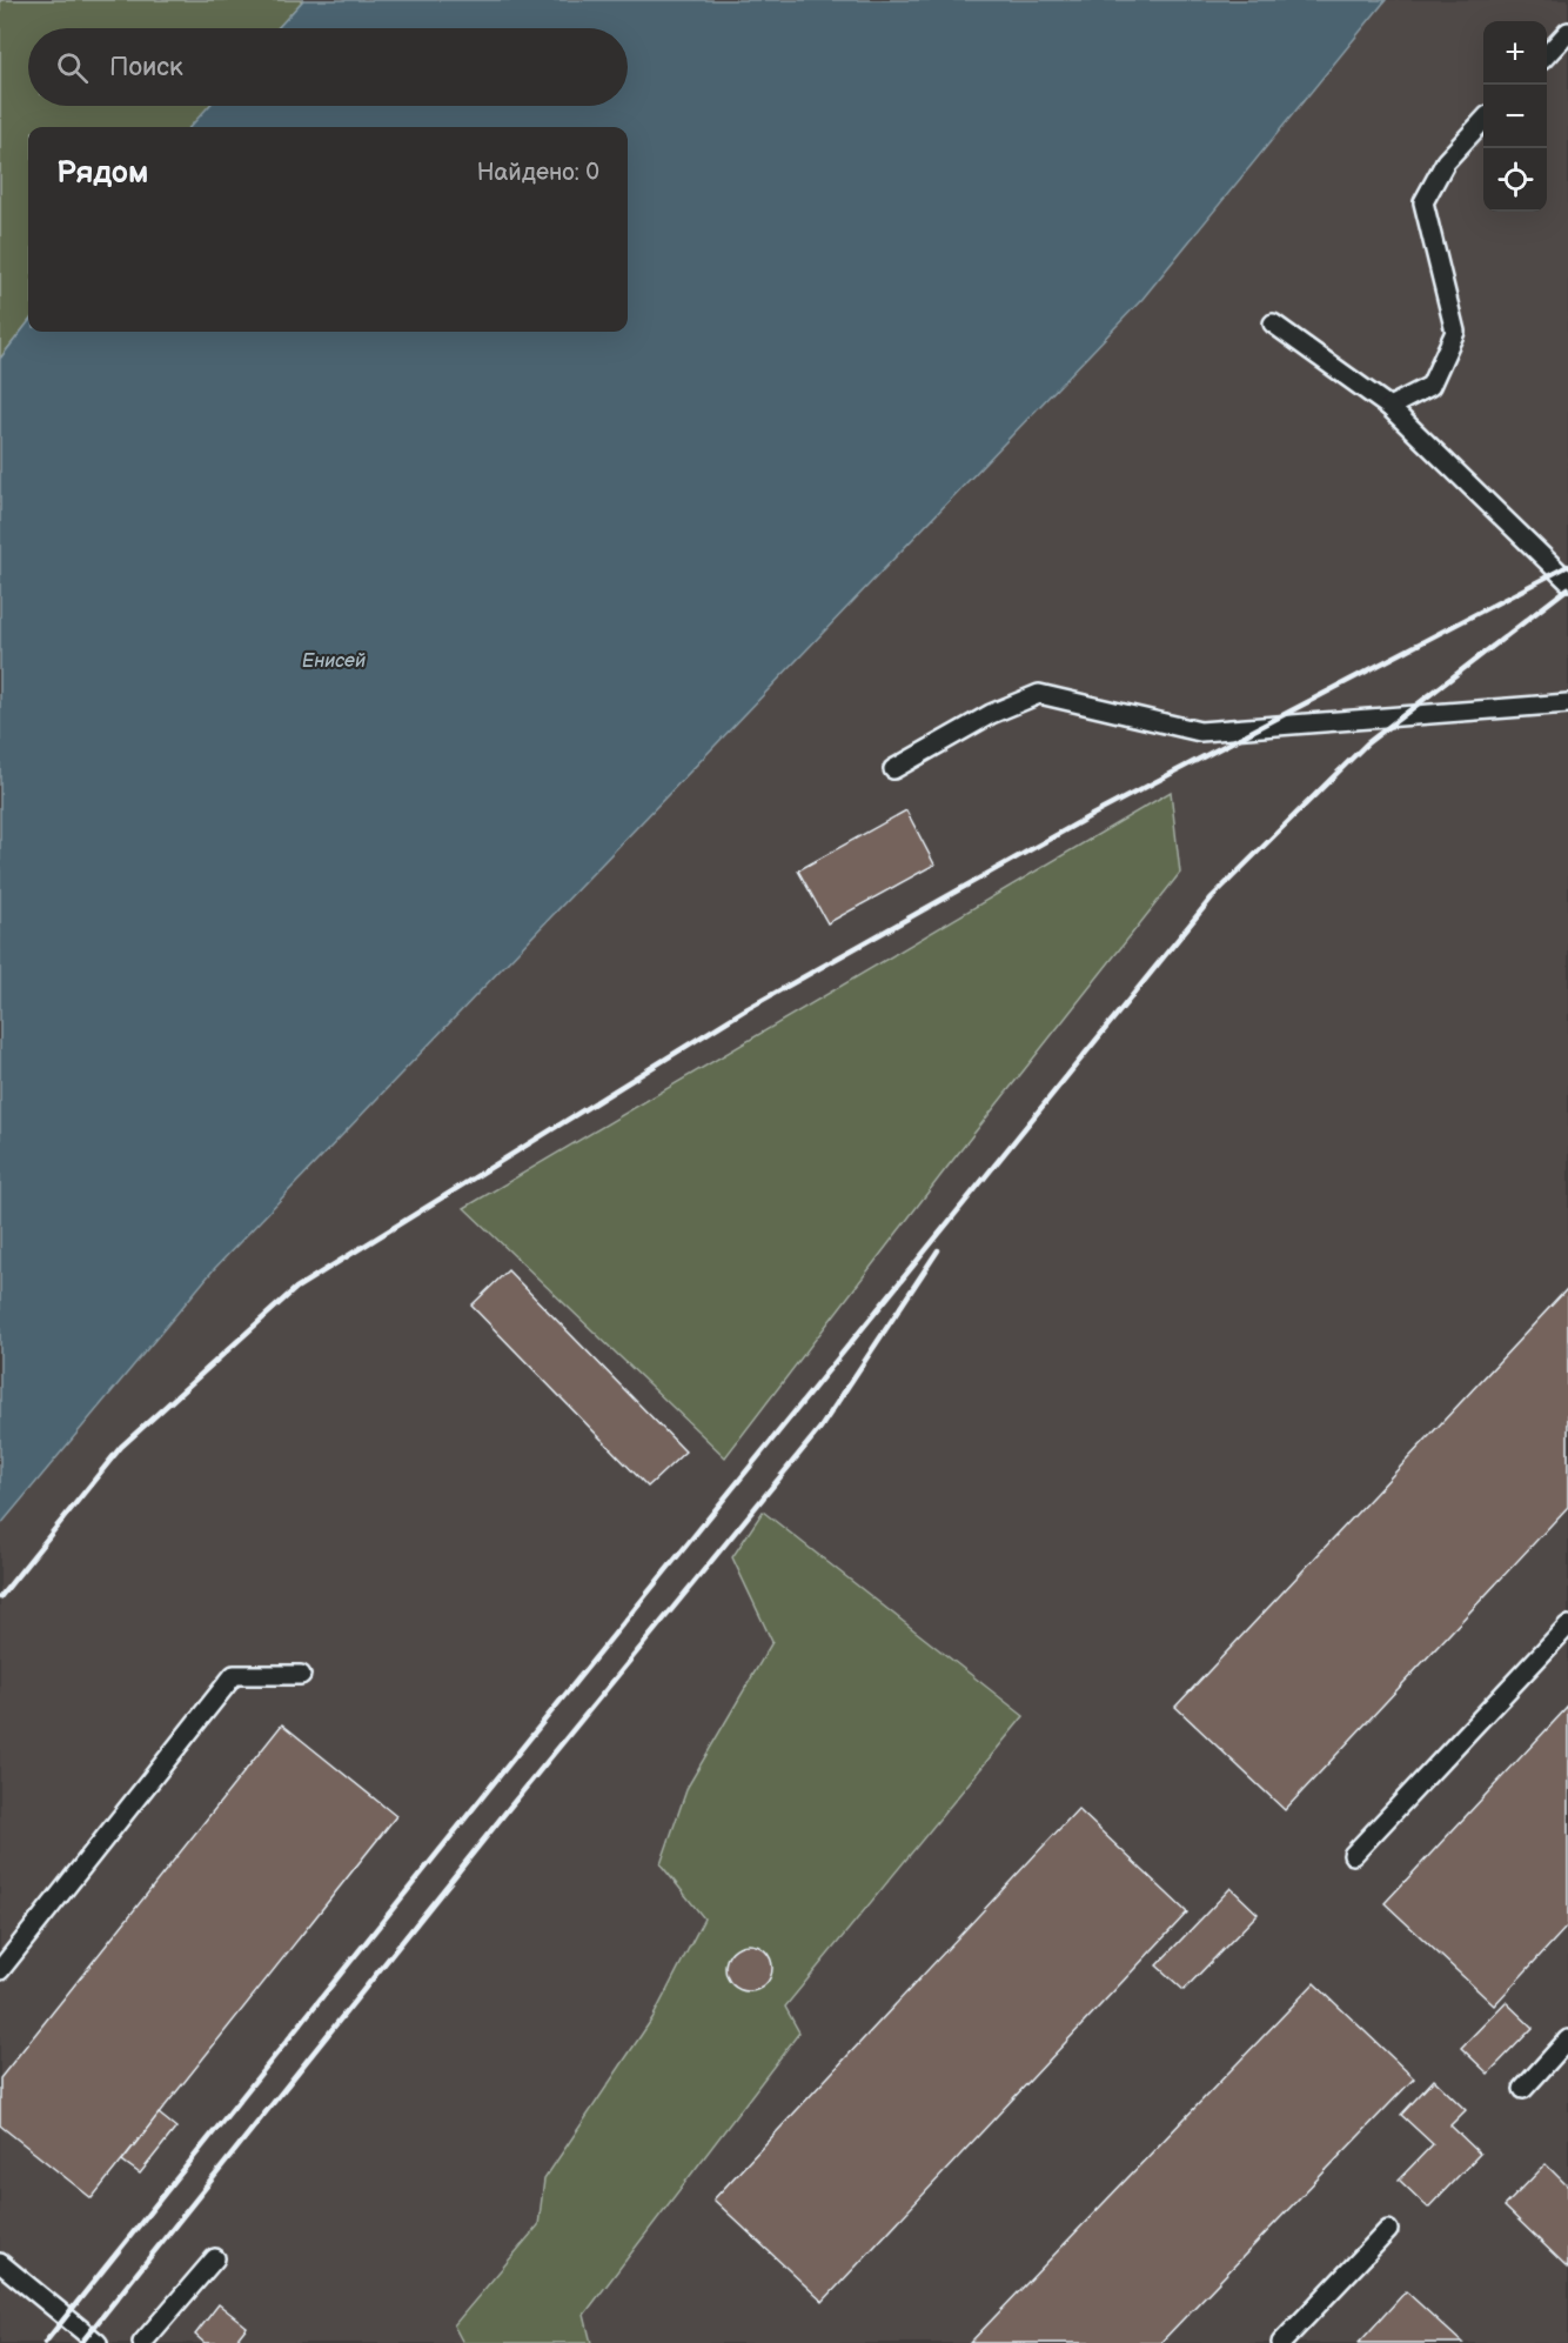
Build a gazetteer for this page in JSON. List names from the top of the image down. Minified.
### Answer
{"water":["Енисей"],"page":{"map_buttons":["+","−"],"search":"Поиск","heading":["Рядом","Найдено: 0"]}}
